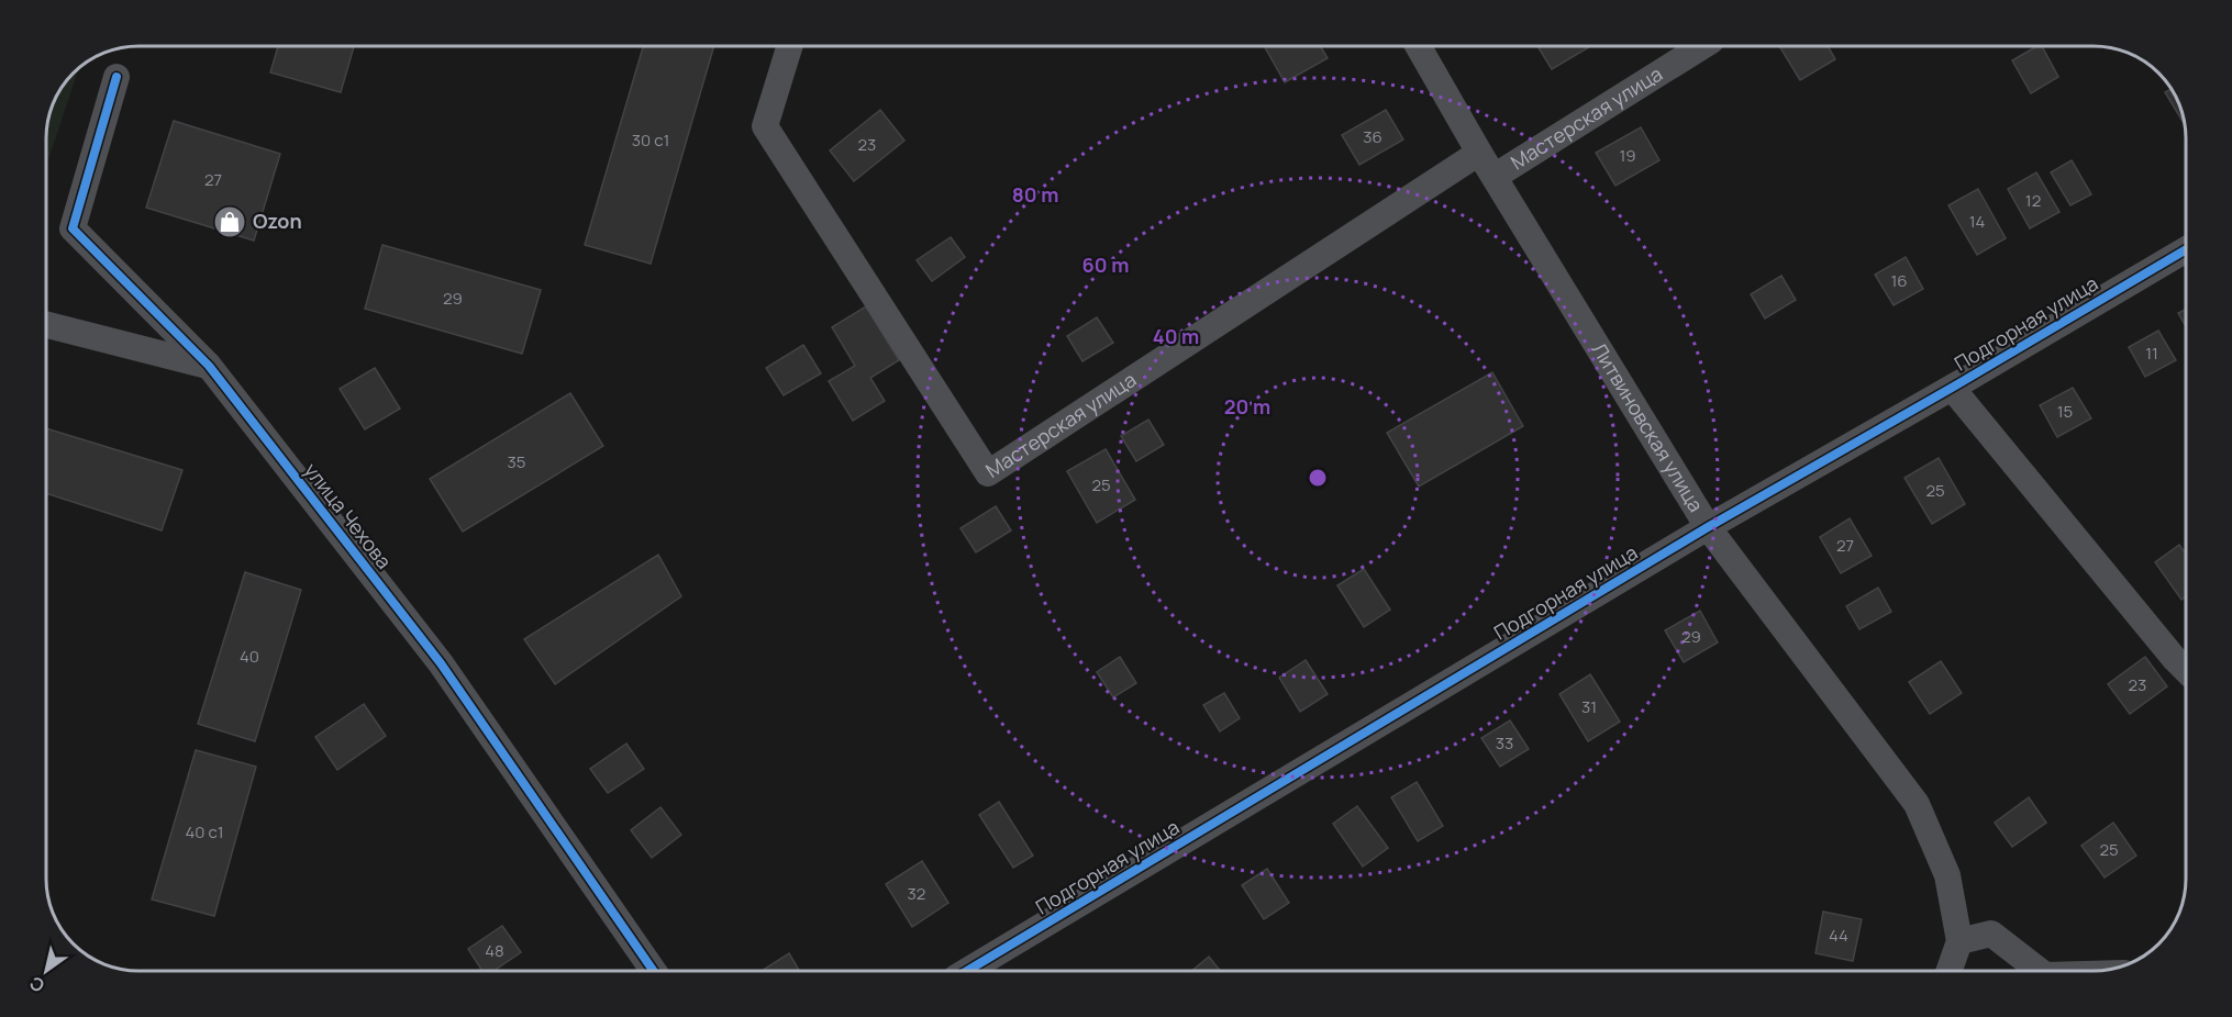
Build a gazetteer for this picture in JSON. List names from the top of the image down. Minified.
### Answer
{"streets":{"street":["Мастерская улица","Подгорная улица","Литвиновская улица","улица Чехова"]},"crossings":[["Мастерская улица","Литвиновская улица"],["Подгорная улица","Литвиновская улица"]],"places":{"shop":["Ozon"]},"house_numbers":["36","30 с1","23","19","27","12","14","16","29","11","15","35","25","25","27","29","40","23","31","33","40 с1","25","32","44","48"],"north":"bottom left","rings":["80 m","60 m","40 m","20 m"]}
